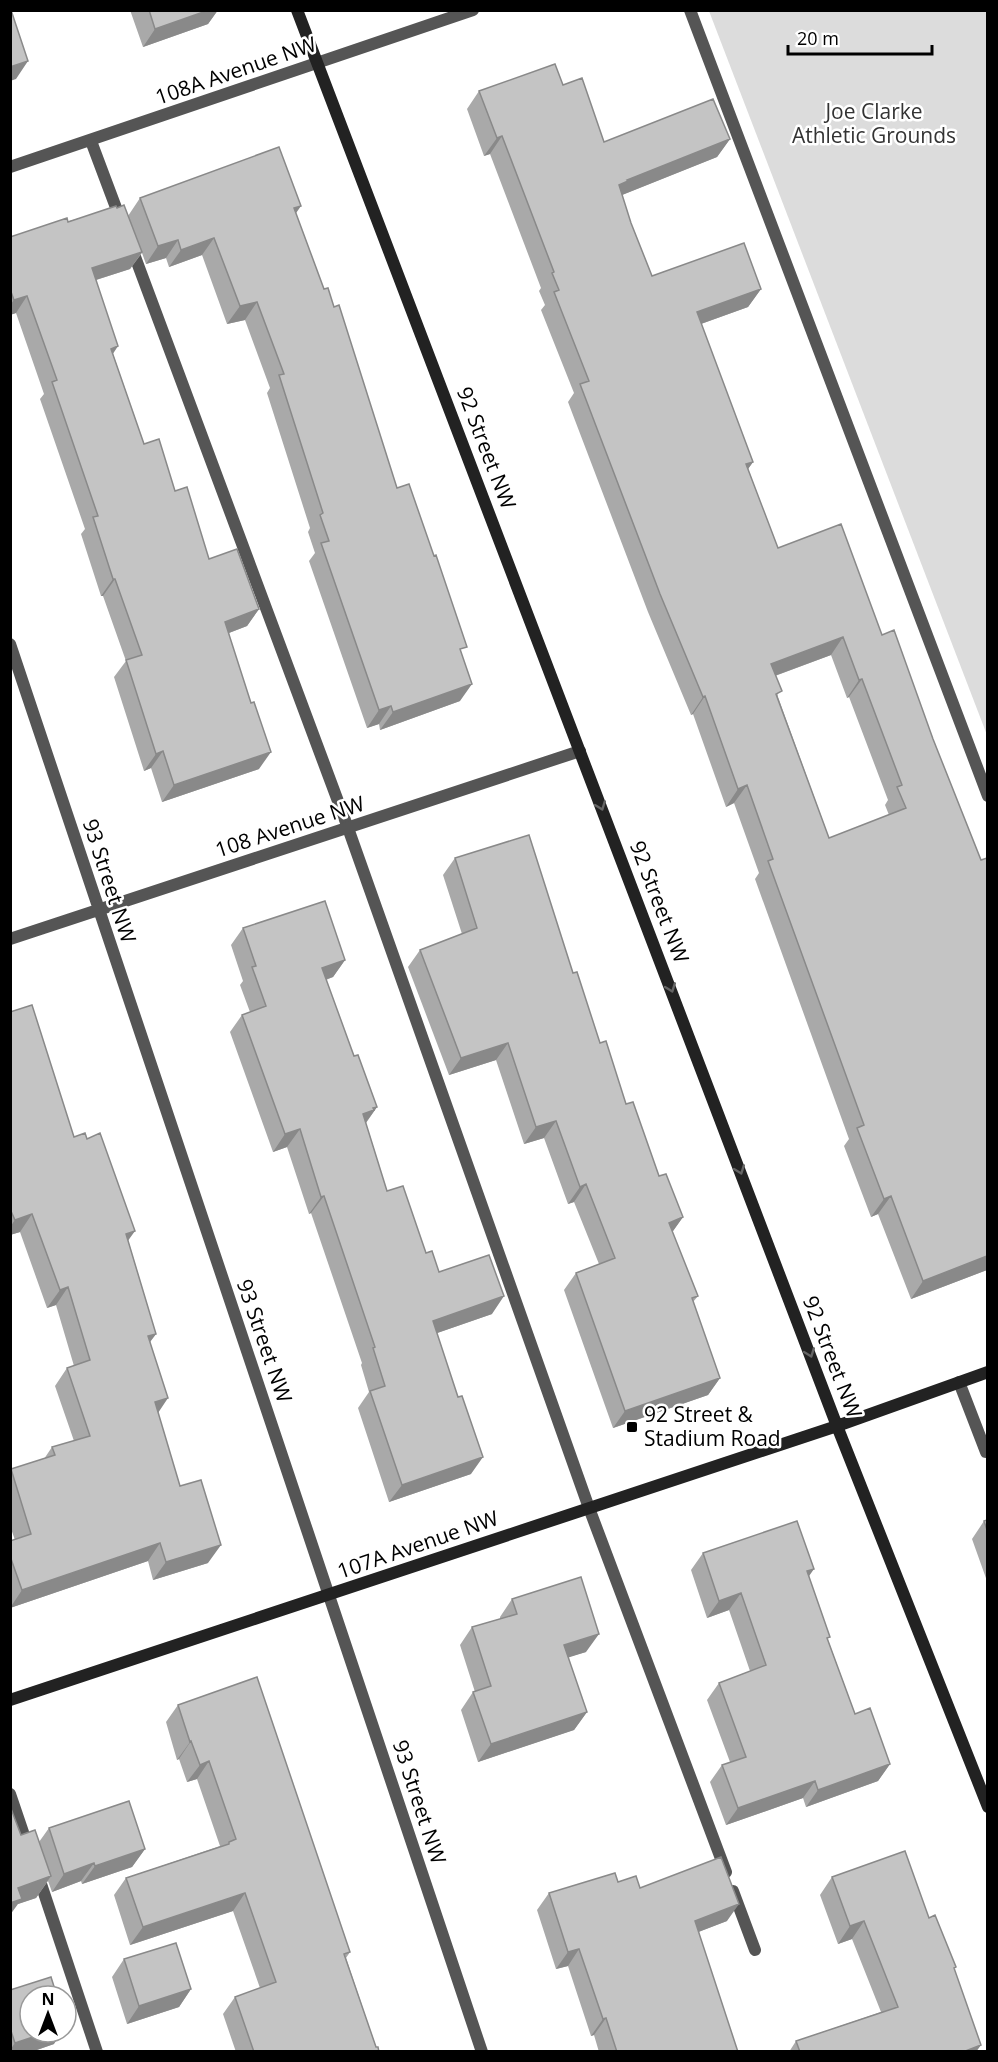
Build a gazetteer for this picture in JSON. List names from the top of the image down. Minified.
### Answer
{"streets":{"street":["108A Avenue NW","92 Street NW","108 Avenue NW","93 Street NW","107A Avenue NW"]},"crossings":[["108A Avenue NW","92 Street NW"],["92 Street NW","108 Avenue NW"],["92 Street NW","107A Avenue NW"],["108 Avenue NW","93 Street NW"],["93 Street NW","107A Avenue NW"]],"one_way":["92 Street NW"],"parks":["Joe Clarke Athletic Grounds"],"places":{"transit":["92 Street & Stadium Road"]},"scale_bar":"20 m","north":"top"}
